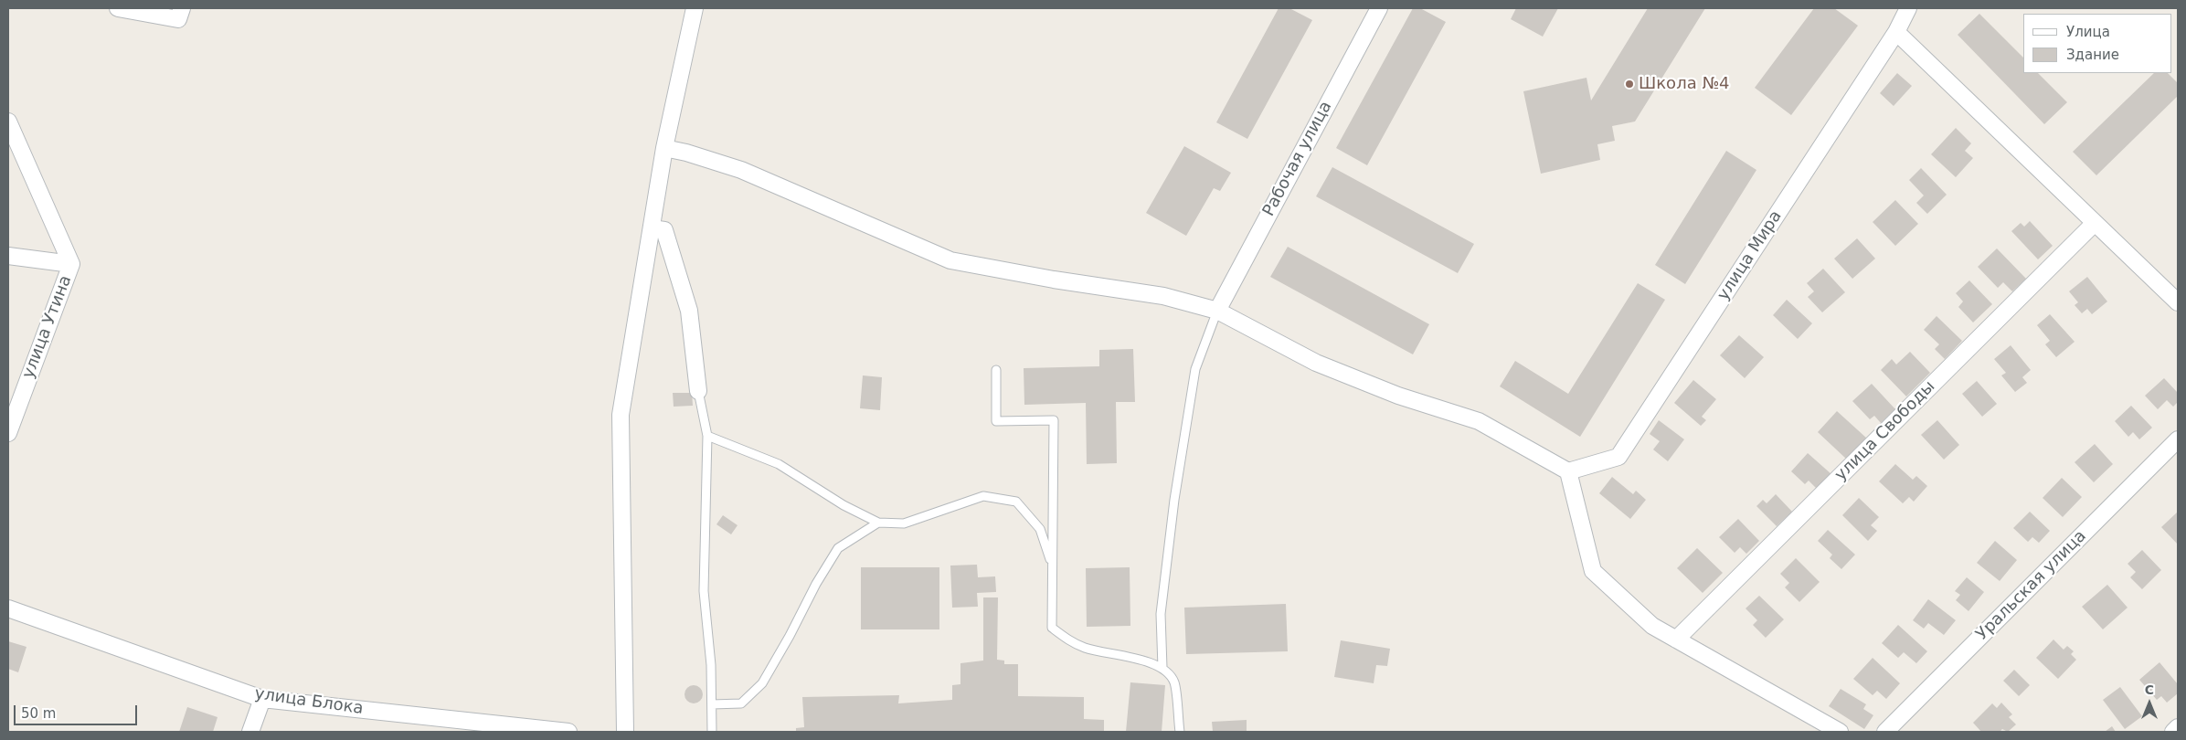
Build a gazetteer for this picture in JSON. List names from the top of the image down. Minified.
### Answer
{"streets":{"street":["Рабочая улица","улица Мира","улица Утина","улица Свободы","Уральская улица","улица Блока"]},"places":["Школа №4"],"legend":["Улица","Здание"],"scale_bar":"50 m","north":"top"}
